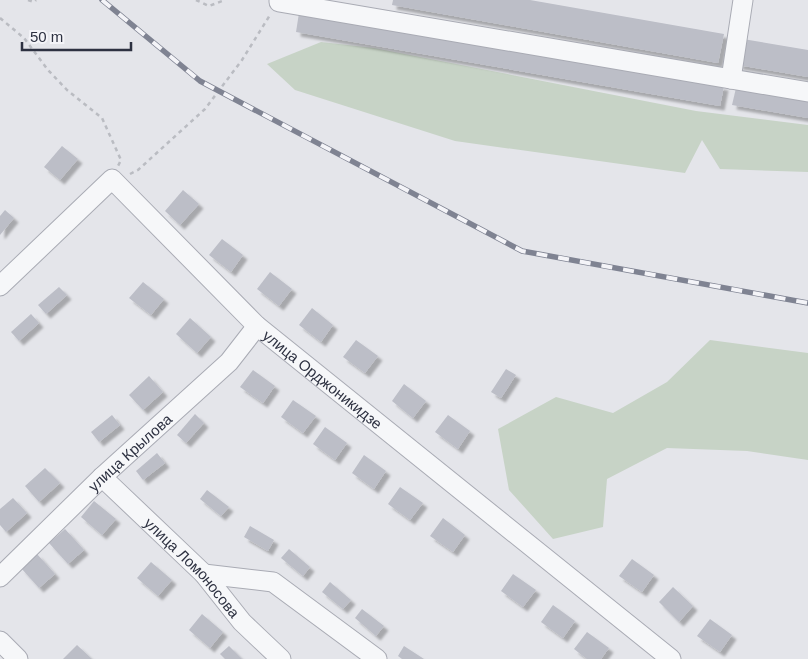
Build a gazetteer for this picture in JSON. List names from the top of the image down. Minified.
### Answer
{"streets":{"street":["улица Орджоникидзе","улица Крылова","улица Ломоносова"]},"crossings":[["улица Орджоникидзе","улица Крылова"],["улица Крылова","улица Ломоносова"]],"scale_bar":"50 m"}
